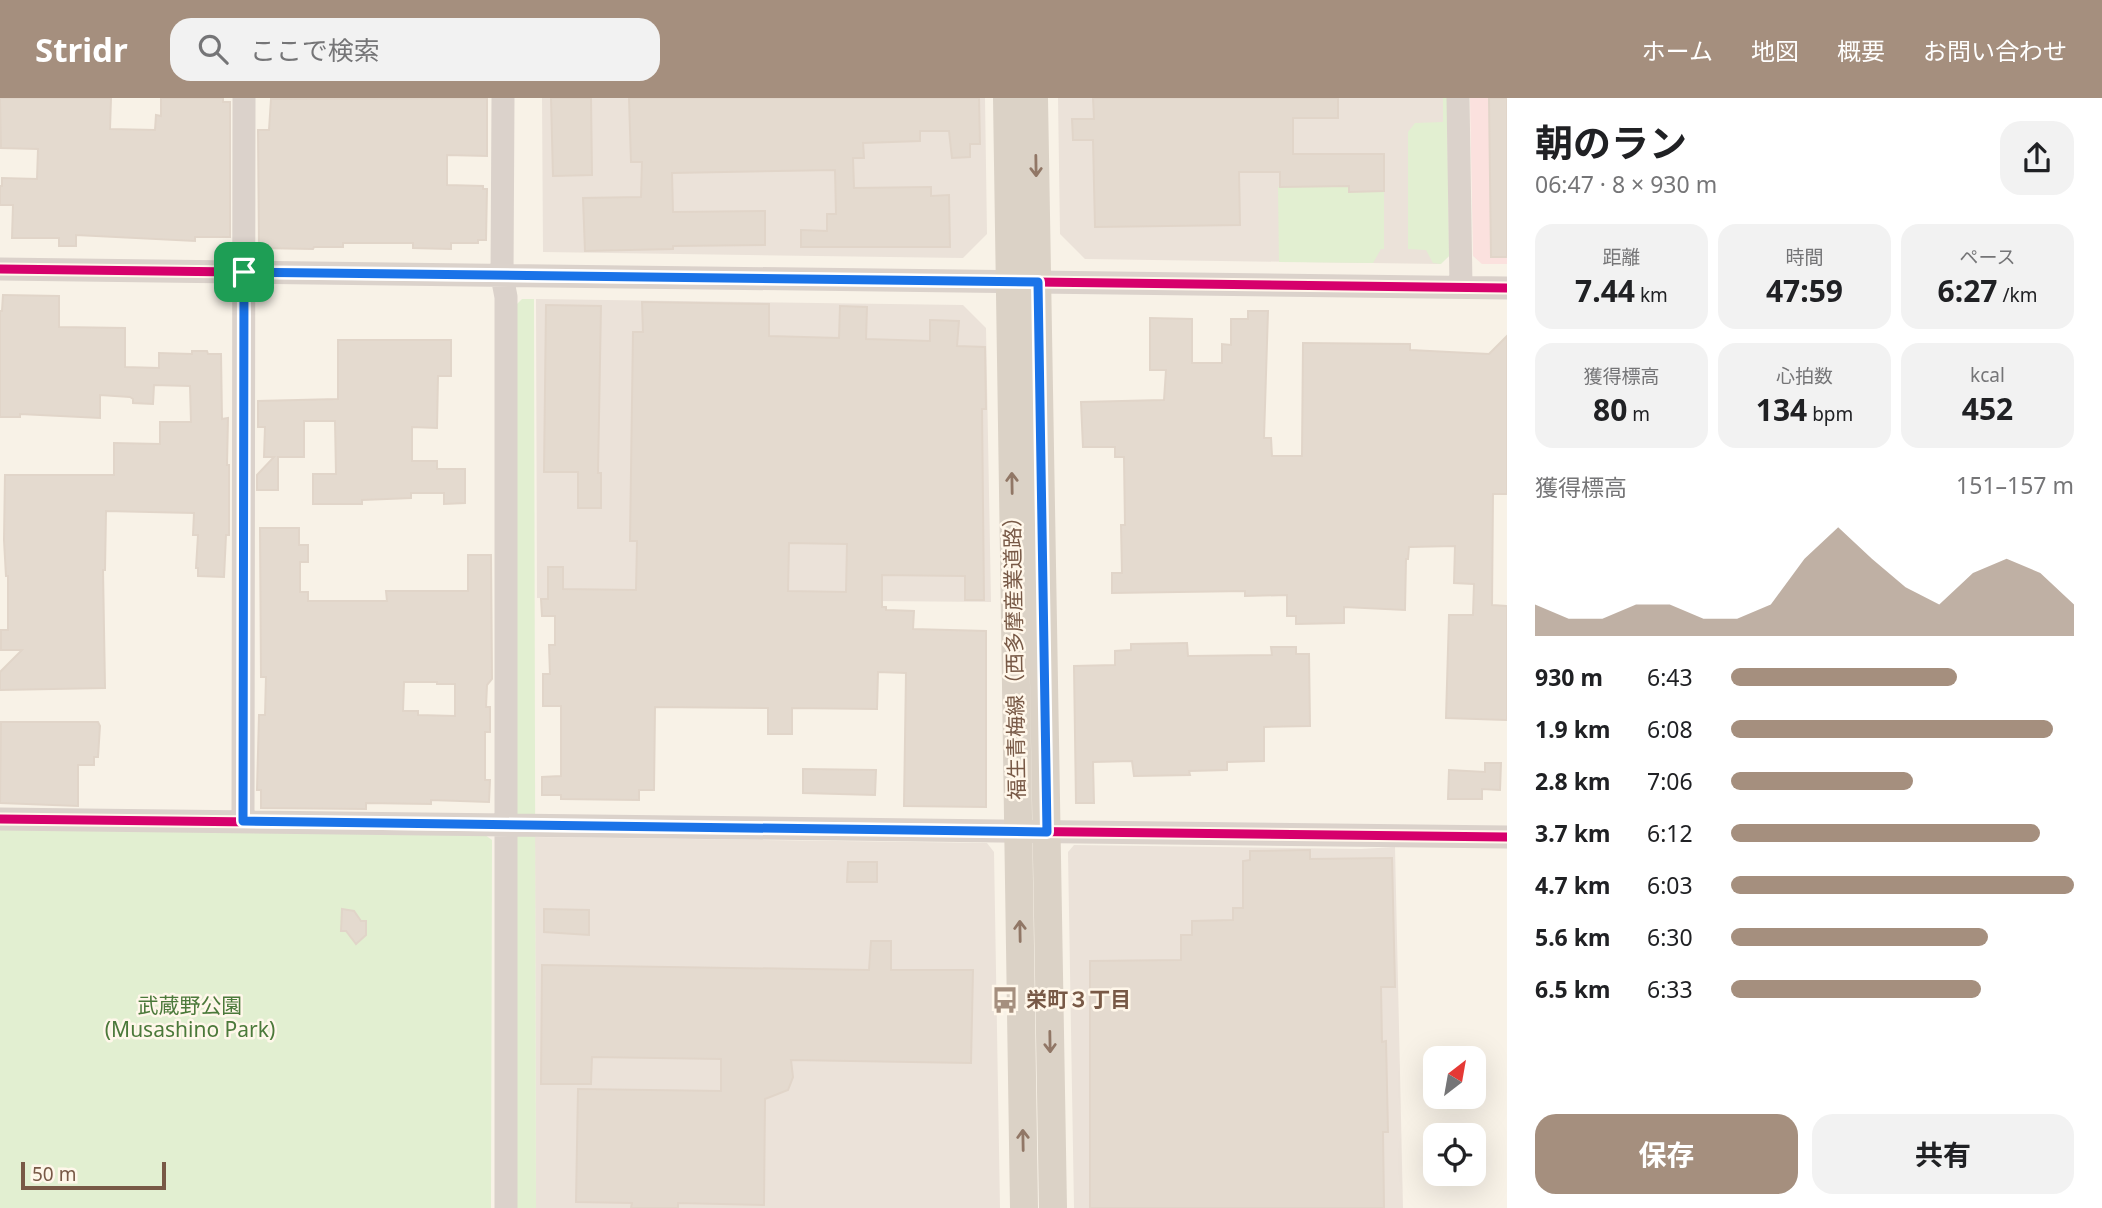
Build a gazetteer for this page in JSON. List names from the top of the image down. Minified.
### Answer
{"streets":{"main road":["福生青梅線（西多摩産業道路）"]},"parks":["武蔵野公園 (Musashino Park)"],"places":{"bus stop":["栄町３丁目"]},"scale_bar":"50 m","north":"top right","page":{"header":"Stridr","search":"ここで検索","nav":["ホーム","地図","概要","お問い合わせ"],"heading":["朝のラン","06:47 · 8 × 930 m"],"stats":[["距離","7.44 km"],["時間","47:59"],["ペース","6:27 /km"],["獲得標高","80 m"],["心拍数","134 bpm"],["kcal","452"]],"chart":["獲得標高","151–157 m"],"list":[{"name":"930 m","note":"6:43"},{"name":"1.9 km","note":"6:08"},{"name":"2.8 km","note":"7:06"},{"name":"3.7 km","note":"6:12"},{"name":"4.7 km","note":"6:03"},{"name":"5.6 km","note":"6:30"},{"name":"6.5 km","note":"6:33"}],"buttons":["保存","共有"],"scale":"50 m"}}
